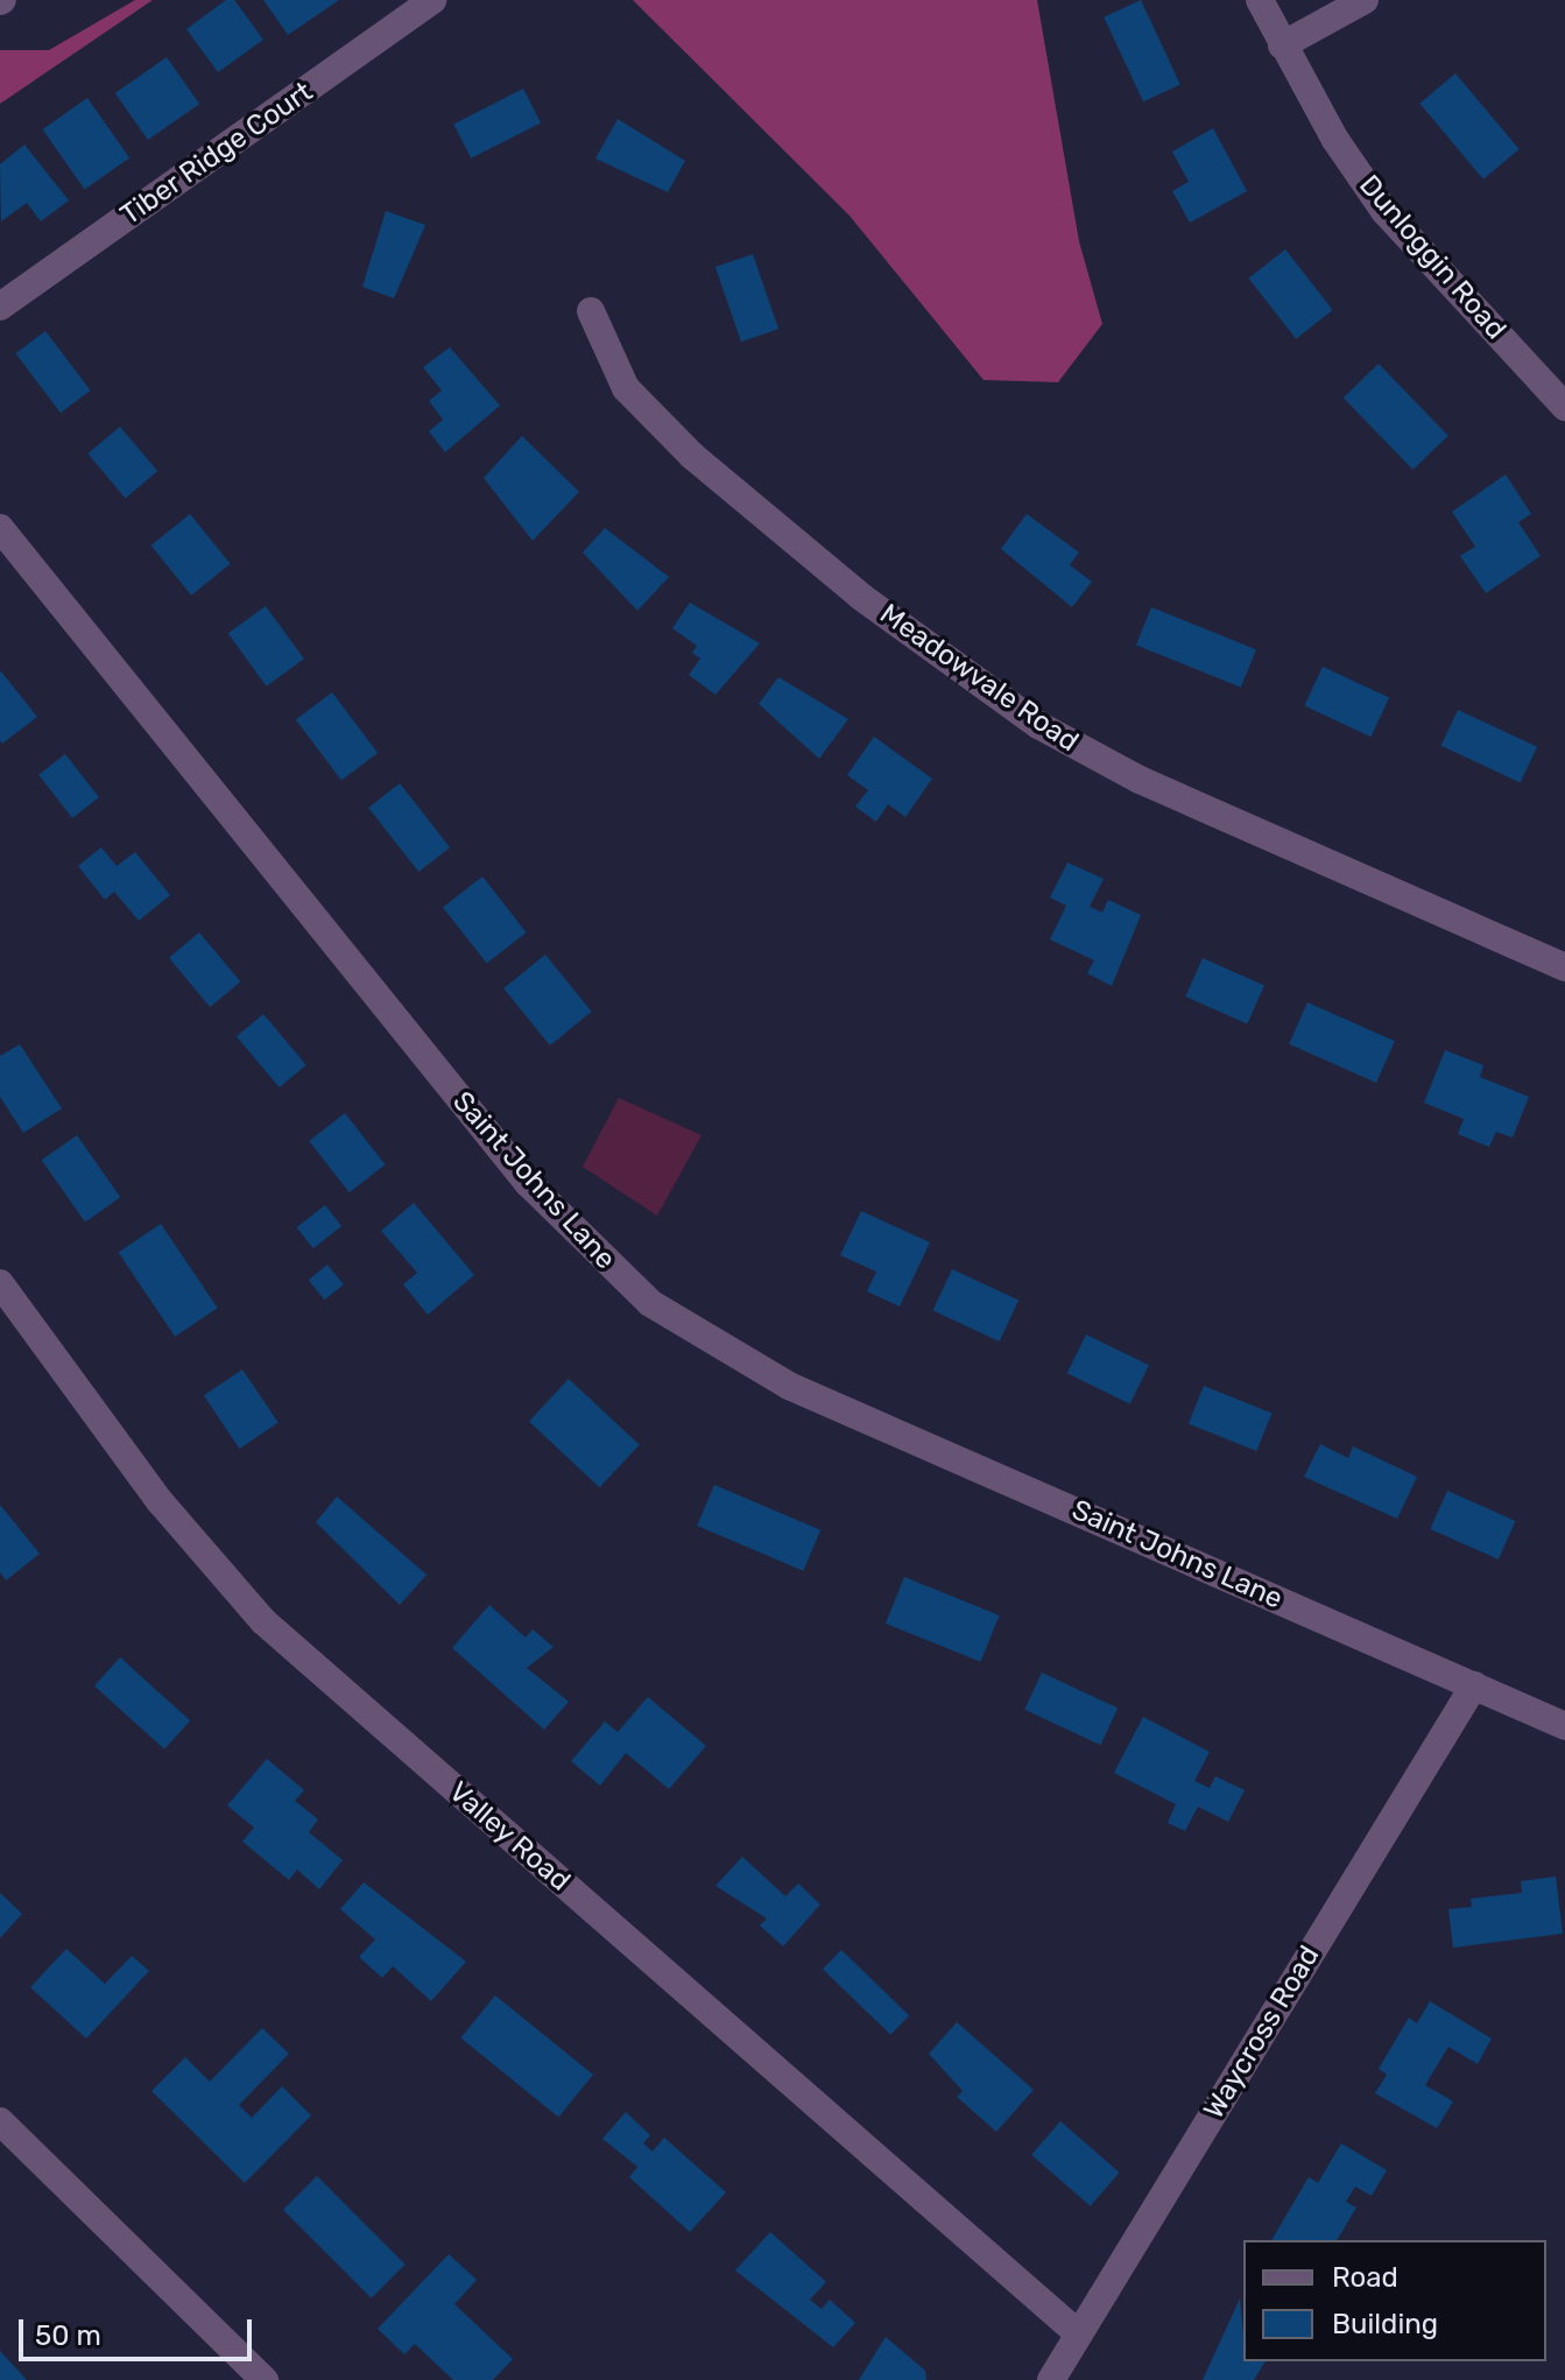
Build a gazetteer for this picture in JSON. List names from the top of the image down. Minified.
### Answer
{"streets":{"street":["Tiber Ridge Court","Dunloggin Road","Meadowvale Road","Saint Johns Lane","Valley Road","Waycross Road"]},"crossings":[["Saint Johns Lane","Waycross Road"],["Valley Road","Waycross Road"]],"legend":["Road","Building"],"scale_bar":"50 m"}
